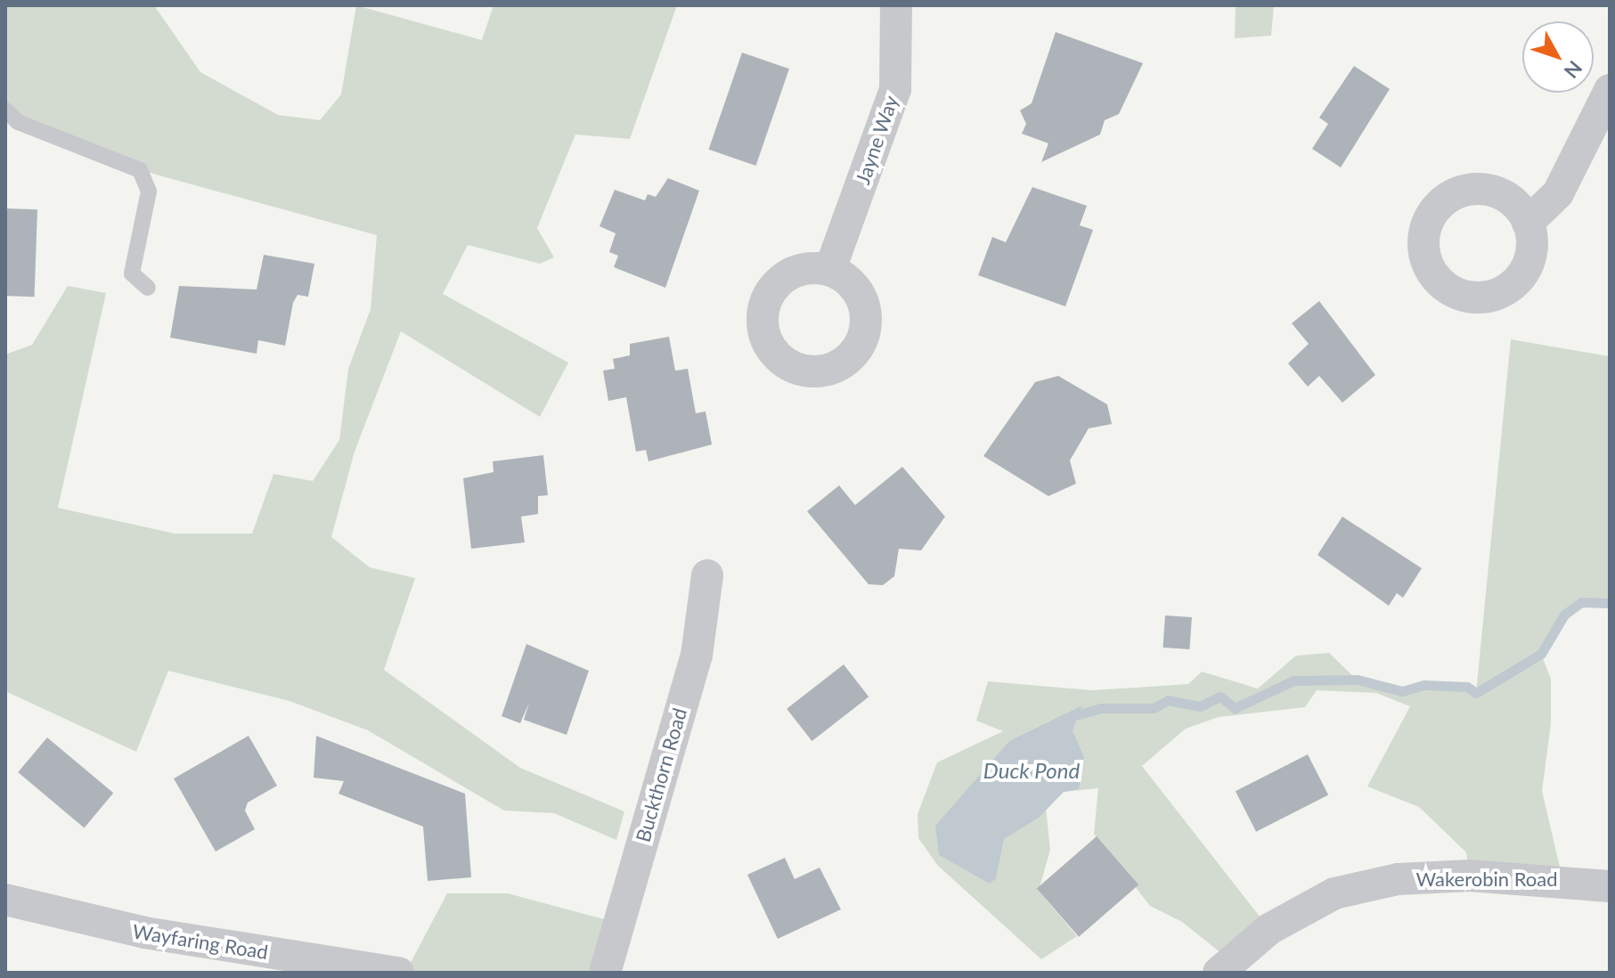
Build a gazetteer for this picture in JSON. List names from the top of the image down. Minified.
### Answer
{"streets":{"street":["Jayne Way","Buckthorn Road","Wakerobin Road","Wayfaring Road"]},"water":["Duck Pond"],"north":"bottom right"}
